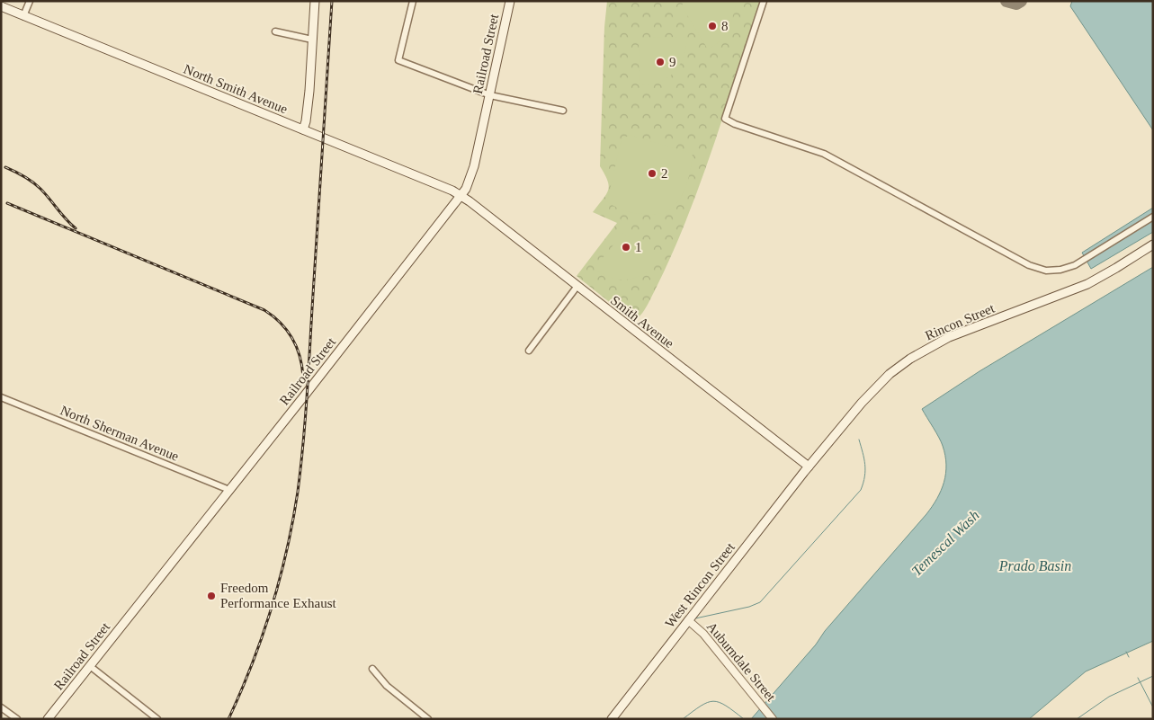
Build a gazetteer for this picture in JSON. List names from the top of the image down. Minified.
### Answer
{"streets":{"main road":["Railroad Street","North Smith Avenue","Smith Avenue","Rincon Street","West Rincon Street"],"street":["North Sherman Avenue","Auburndale Street"]},"crossings":[["Railroad Street","North Smith Avenue"],["Railroad Street","Smith Avenue"],["Railroad Street","North Sherman Avenue"],["North Smith Avenue","Smith Avenue"],["Smith Avenue","Rincon Street"],["Smith Avenue","West Rincon Street"],["Rincon Street","West Rincon Street"],["West Rincon Street","Auburndale Street"]],"water":["Temescal Wash","Prado Basin"],"places":["8","9","2","1","Freedom Performance Exhaust"]}
